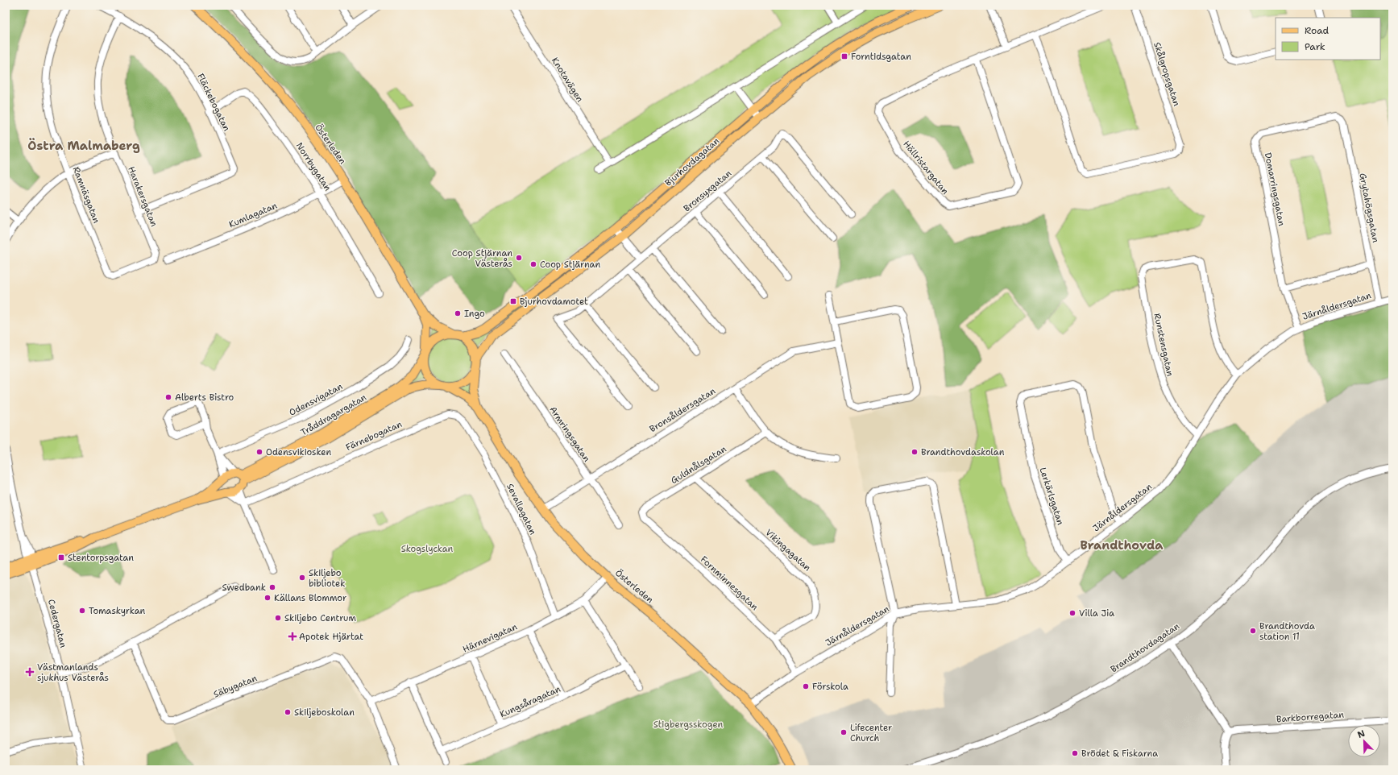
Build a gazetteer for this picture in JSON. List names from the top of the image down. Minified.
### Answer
{"streets":{"main road":["Österleden","Bjurhovdagatan","Tråddragargatan"],"street":["Skålgropsgatan","Knotavägen","Fläckebogatan","Norrbygatan","Hällristargatan","Domarringsgatan","Bronsyxgatan","Ramnäsgatan","Harakersgatan","Grytahögsgatan","Kumlagatan","Järnåldersgatan","Runstensgatan","Odensvigatan","Bronsåldersgatan","Armringsgatan","Färnebogatan","Guldnålsgatan","Lerkärlsgatan","Sevallagatan","Vikingagatan","Fornminnesgatan","Cedergatan","Härnevigatan","Brandthovdagatan","Säbygatan","Kungsåragatan","Barkborregatan"]},"crossings":[["Fläckebogatan","Norrbygatan"],["Fläckebogatan","Harakersgatan"],["Österleden","Bjurhovdagatan"],["Österleden","Kumlagatan"],["Österleden","Järnåldersgatan"],["Österleden","Bronsåldersgatan"],["Österleden","Tråddragargatan"],["Österleden","Härnevigatan"],["Bjurhovdagatan","Tråddragargatan"],["Norrbygatan","Kumlagatan"],["Domarringsgatan","Grytahögsgatan"],["Domarringsgatan","Järnåldersgatan"],["Ramnäsgatan","Harakersgatan"],["Grytahögsgatan","Järnåldersgatan"],["Järnåldersgatan","Runstensgatan"],["Järnåldersgatan","Lerkärlsgatan"],["Järnåldersgatan","Fornminnesgatan"],["Bronsåldersgatan","Armringsgatan"],["Tråddragargatan","Cedergatan"],["Färnebogatan","Sevallagatan"],["Guldnålsgatan","Vikingagatan"],["Guldnålsgatan","Fornminnesgatan"],["Sevallagatan","Härnevigatan"],["Vikingagatan","Fornminnesgatan"],["Härnevigatan","Säbygatan"]],"districts":["Östra Malmaberg","Brandthovda"],"parks":["Skogslyckan","Stigbergsskogen"],"places":{"transit":["Forntidsgatan","Bjurhovdamotet","Stentorpsgatan"],"other":["Coop Stjärnan Västerås","Coop Stjärnan","Ingo","Alberts Bistro","Odensvikiosken","Brandthovdaskolan","Skiljebo bibliotek","Swedbank","Källans Blommor","Tomaskyrkan","Villa Jia","Skiljebo Centrum","Brandthovda station 11","Förskola","Skiljeboskolan","Lifecenter Church","Brödet & Fiskarna"],"health":["Apotek Hjärtat","Västmanlands sjukhus Västerås"]},"legend":["Road","Park"],"north":"top left"}
